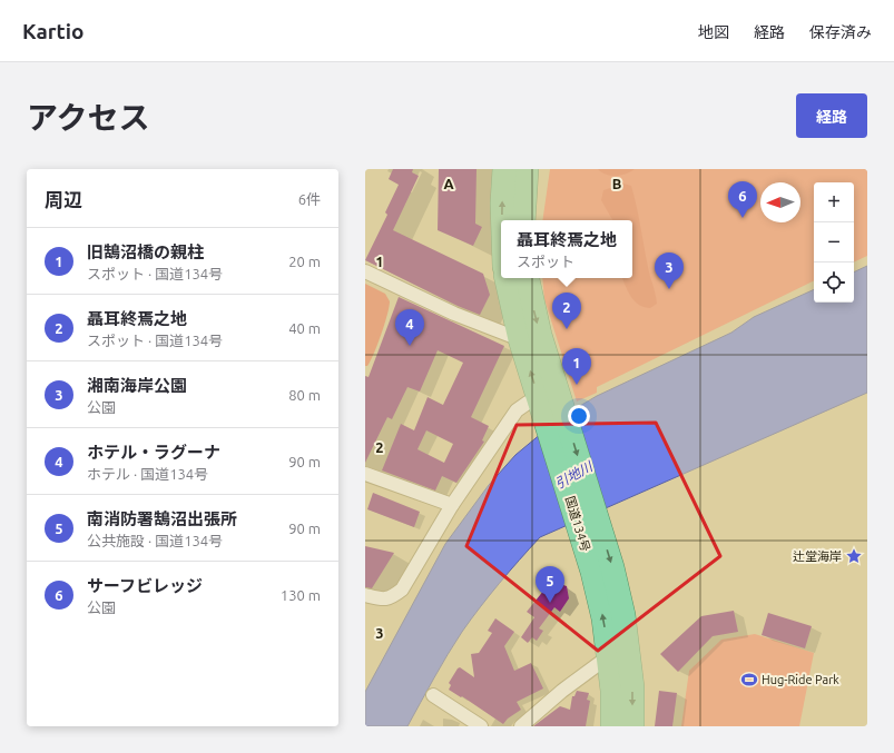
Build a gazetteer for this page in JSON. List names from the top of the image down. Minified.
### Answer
{"streets":{"highway":["国道134号"]},"water":["引地川"],"places":{"place":["辻堂海岸"],"sports":["Hug-Ride Park"]},"north":"left","page":{"header":"Kartio","nav":["地図","経路","保存済み"],"title":"アクセス","buttons":"経路","heading":["周辺","6件"],"pins":["6","3","2","4","1","5"],"map_buttons":["+","−"],"popup":["聶耳終焉之地","スポット"],"list":[{"mark":"1","name":"旧鵠沼橋の親柱","note":"スポット · 国道134号","value":"20 m"},{"mark":"2","name":"聶耳終焉之地","note":"スポット · 国道134号","value":"40 m"},{"mark":"3","name":"湘南海岸公園","note":"公園","value":"80 m"},{"mark":"4","name":"ホテル・ラグーナ","note":"ホテル · 国道134号","value":"90 m"},{"mark":"5","name":"南消防署鵠沼出張所","note":"公共施設 · 国道134号","value":"90 m"},{"mark":"6","name":"サーフビレッジ","note":"公園","value":"130 m"}]},"grid":{"columns":["A","B"],"rows":["1","2","3"]}}
